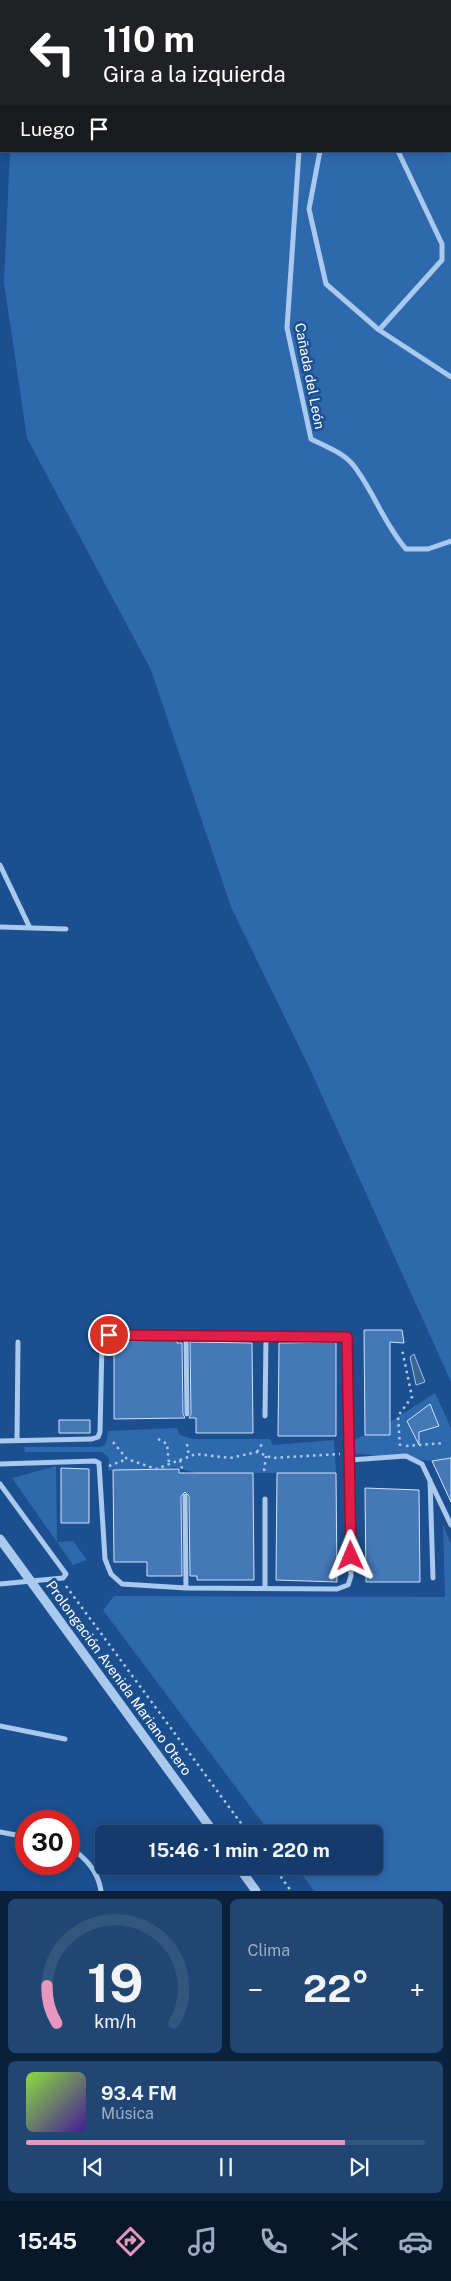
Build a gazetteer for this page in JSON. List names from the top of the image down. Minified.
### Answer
{"streets":{"street":["Cañada del León","Prolongación Avenida Mariano Otero"]},"page":{"turn":["110 m","Gira a la izquierda"],"then":"Luego","limit":"30","trip":"15:46 · 1 min · 220 m","tile":"Clima","heat":["−","22°","+"],"song":["93.4 FM","Música"],"tabs":"15:45","gauge":["19","km/h"]}}
